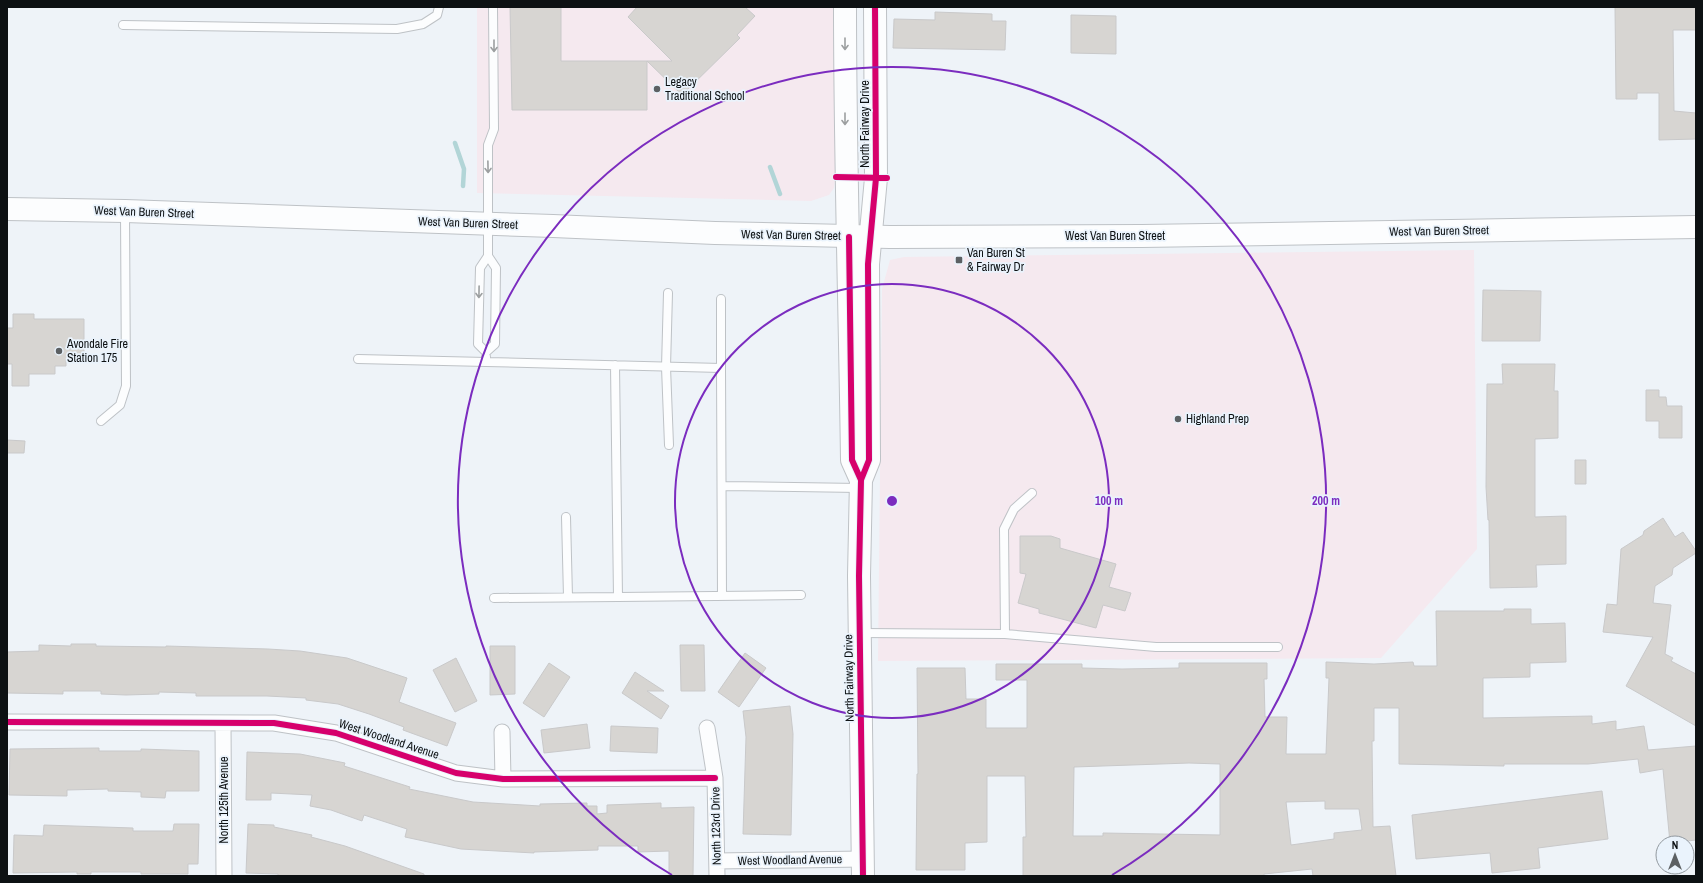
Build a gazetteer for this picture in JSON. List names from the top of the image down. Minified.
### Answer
{"streets":{"main road":["North Fairway Drive","West Van Buren Street"],"street":["West Woodland Avenue","North 125th Avenue","North 123rd Drive"]},"crossings":[["North Fairway Drive","West Van Buren Street"],["North Fairway Drive","West Woodland Avenue"],["West Woodland Avenue","North 125th Avenue"],["West Woodland Avenue","North 123rd Drive"]],"places":{"other":["Legacy Traditional School","Avondale Fire Station 175","Highland Prep"],"transit":["Van Buren St & Fairway Dr"]},"north":"top","rings":["100 m","200 m"]}
